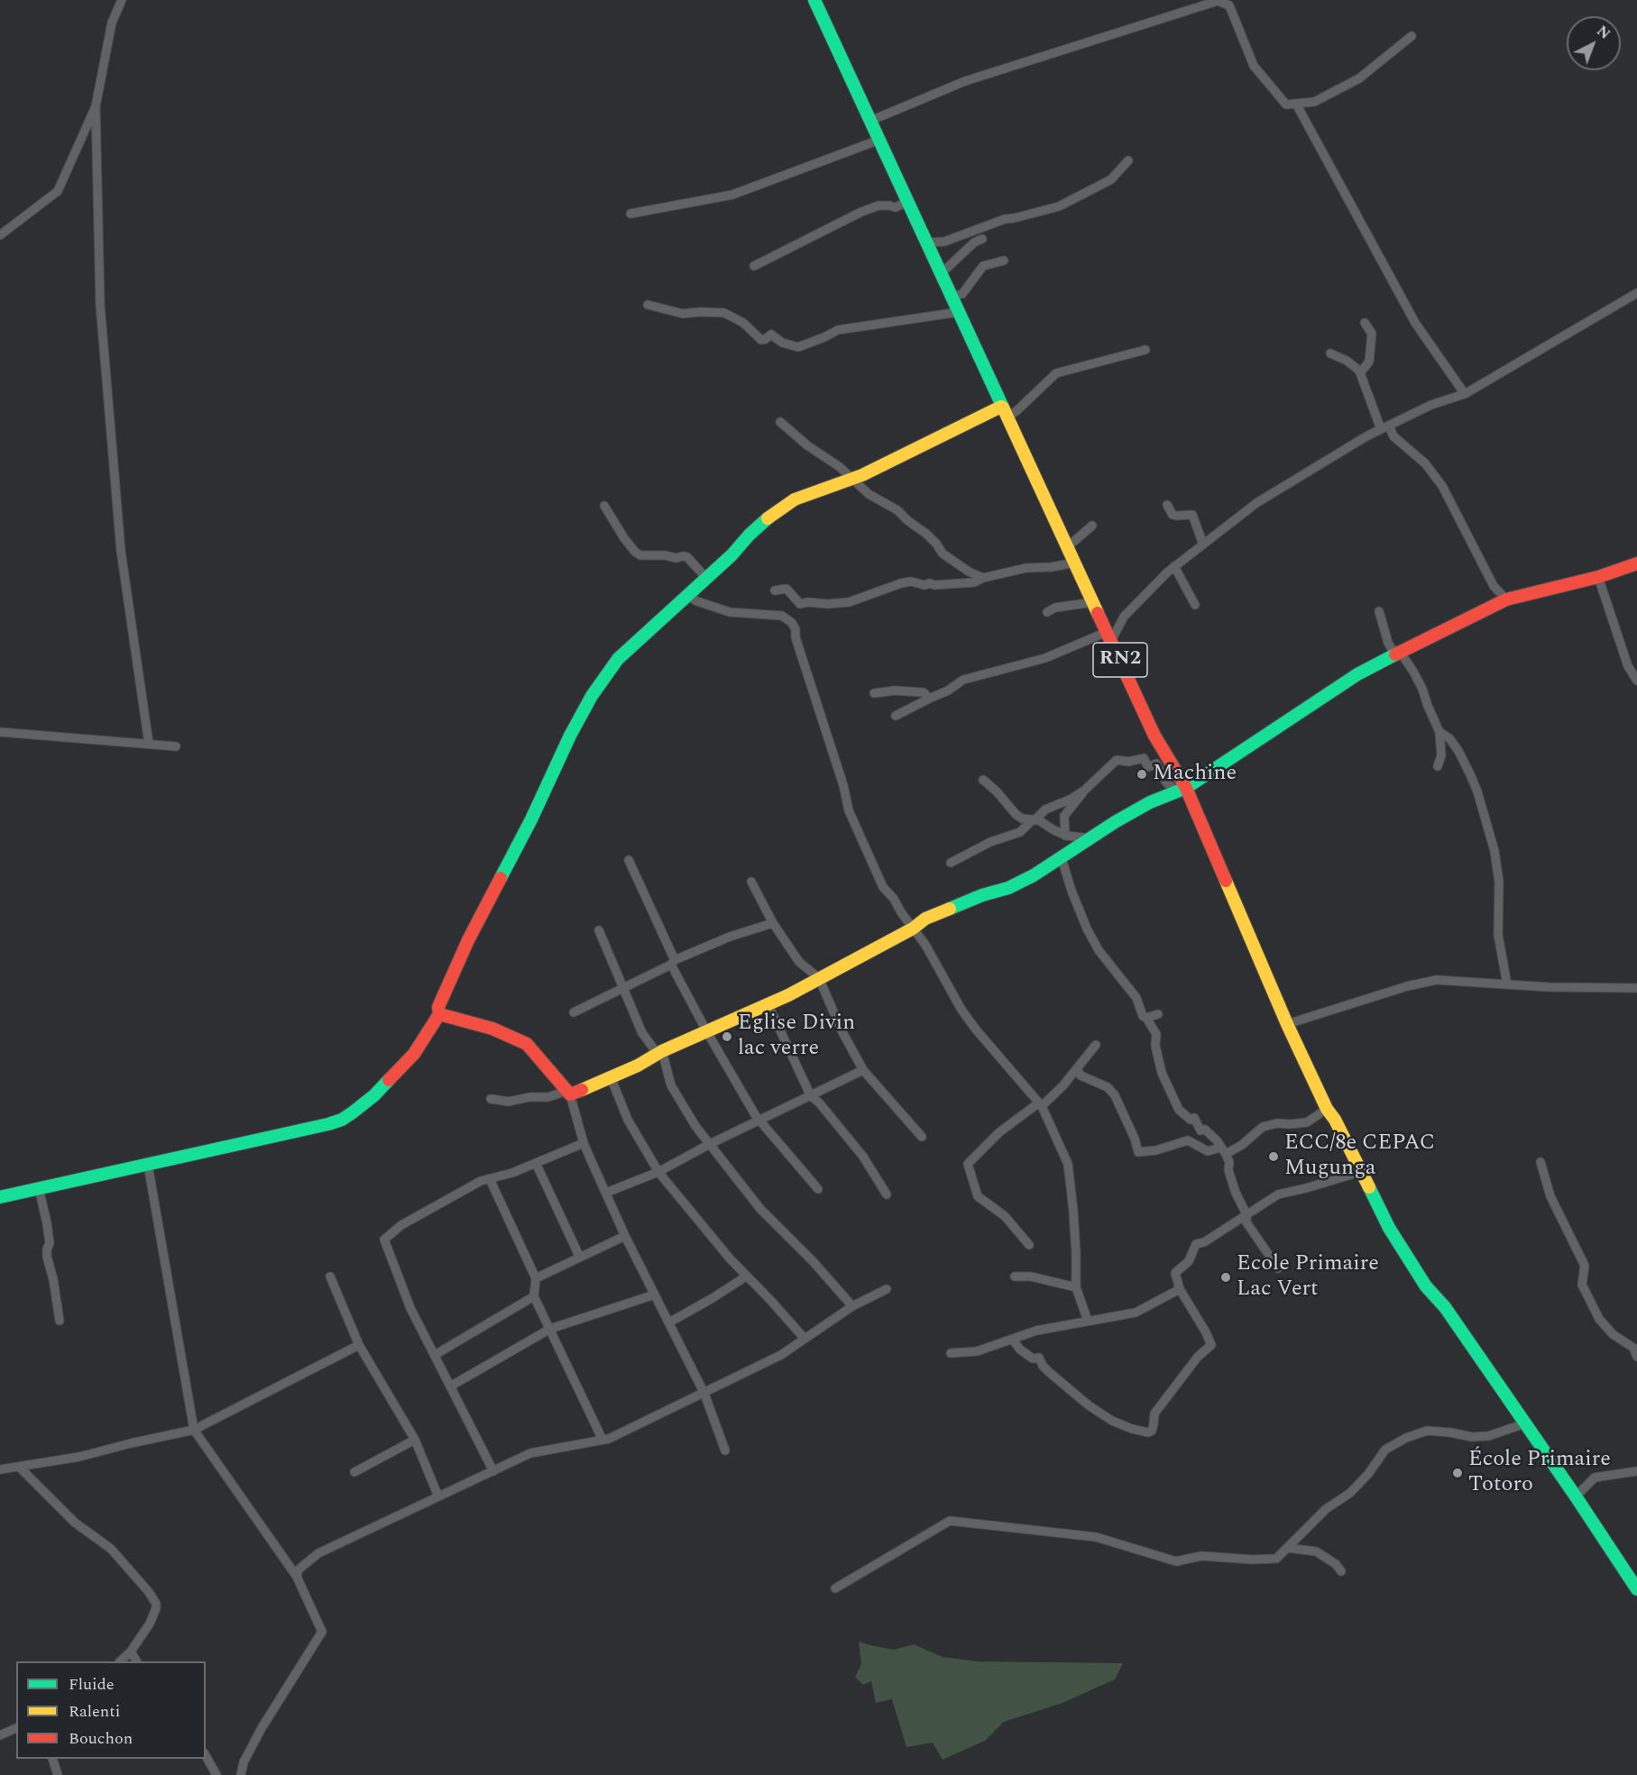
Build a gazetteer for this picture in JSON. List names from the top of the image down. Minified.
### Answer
{"streets":{"main road":["RN2"]},"places":["Machine","Eglise Divin lac verre","ECC/8e CEPAC Mugunga","Ecole Primaire Lac Vert","École Primaire Totoro"],"legend":["Fluide","Ralenti","Bouchon"],"north":"top right"}
